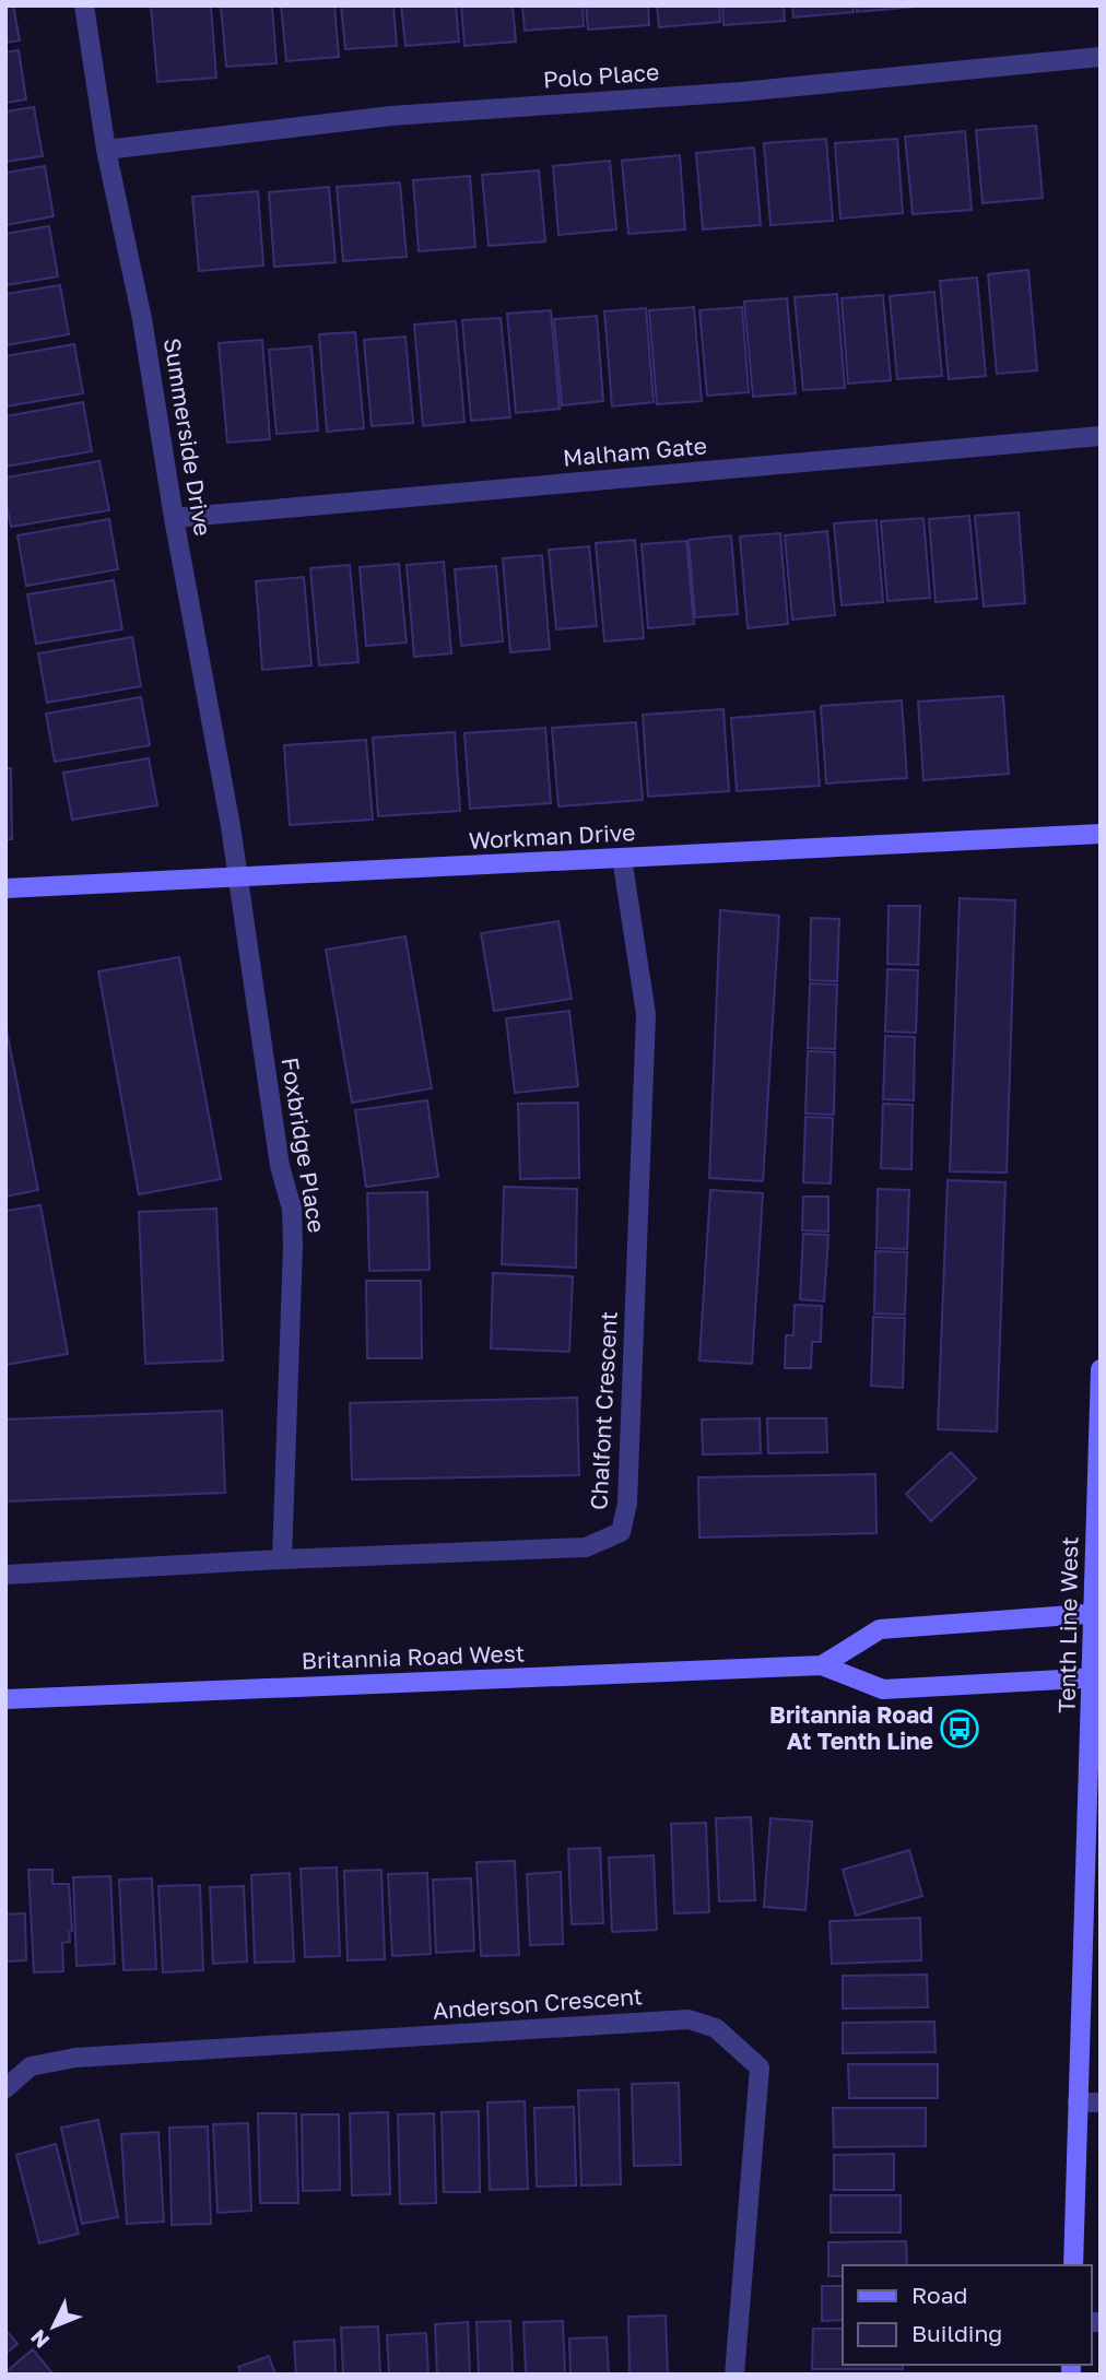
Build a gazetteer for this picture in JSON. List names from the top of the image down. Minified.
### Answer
{"streets":{"street":["Polo Place","Summerside Drive","Malham Gate","Workman Drive","Foxbridge Place","Chalfont Crescent","Tenth Line West","Britannia Road West","Anderson Crescent"]},"crossings":[["Polo Place","Summerside Drive"],["Summerside Drive","Malham Gate"],["Summerside Drive","Workman Drive"],["Summerside Drive","Foxbridge Place"],["Workman Drive","Foxbridge Place"],["Workman Drive","Chalfont Crescent"],["Foxbridge Place","Chalfont Crescent"],["Tenth Line West","Britannia Road West"]],"places":{"bus stop":["Britannia Road At Tenth Line"]},"legend":["Road","Building"],"north":"bottom left"}
